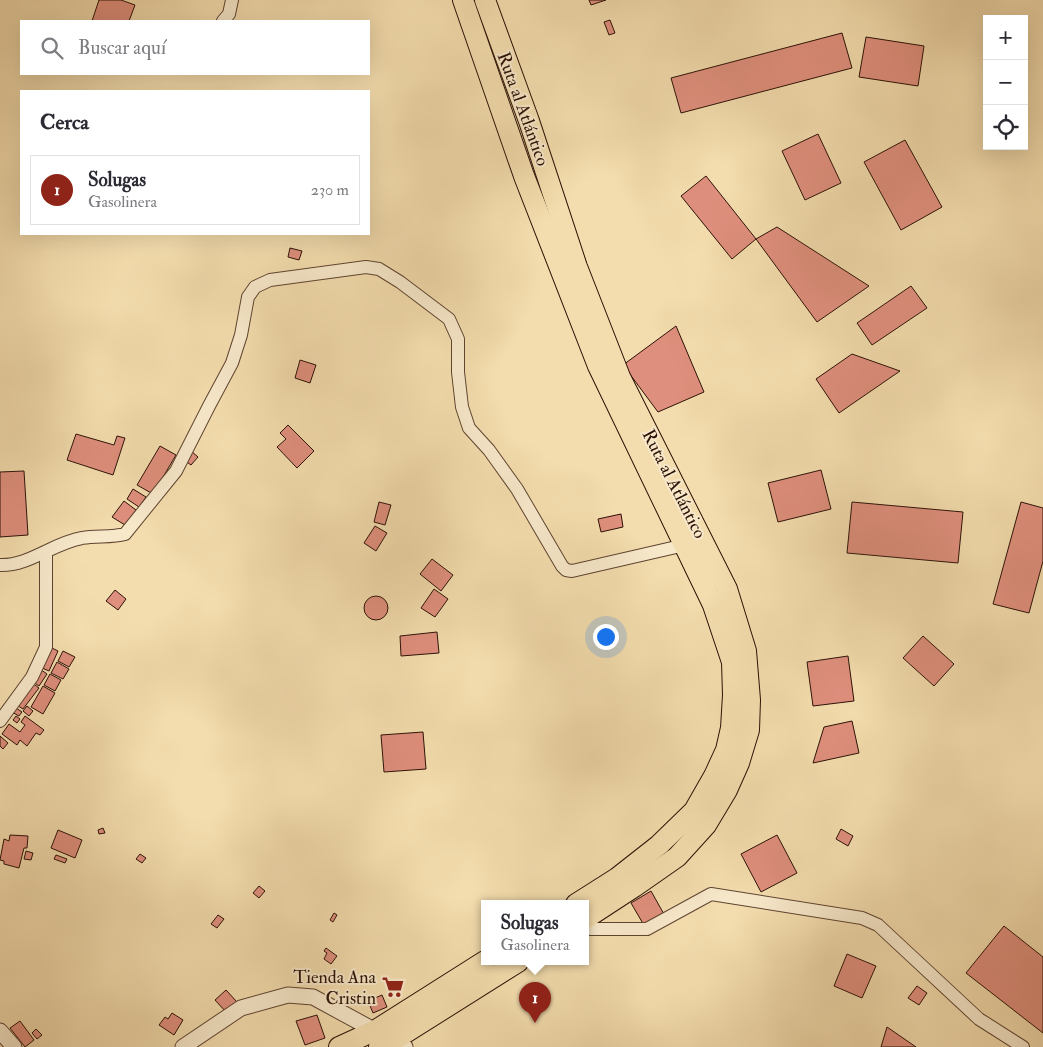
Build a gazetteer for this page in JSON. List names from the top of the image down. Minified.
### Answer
{"streets":{"highway":["Ruta al Atlántico"]},"places":{"supermarket":["Tienda Ana Cristin"]},"page":{"map_buttons":["+","−"],"search":"Buscar aquí","heading":"Cerca","list":[{"mark":"1","name":"Solugas","note":"Gasolinera","value":"230 m"}],"popup":["Solugas","Gasolinera"],"pins":"1"}}
